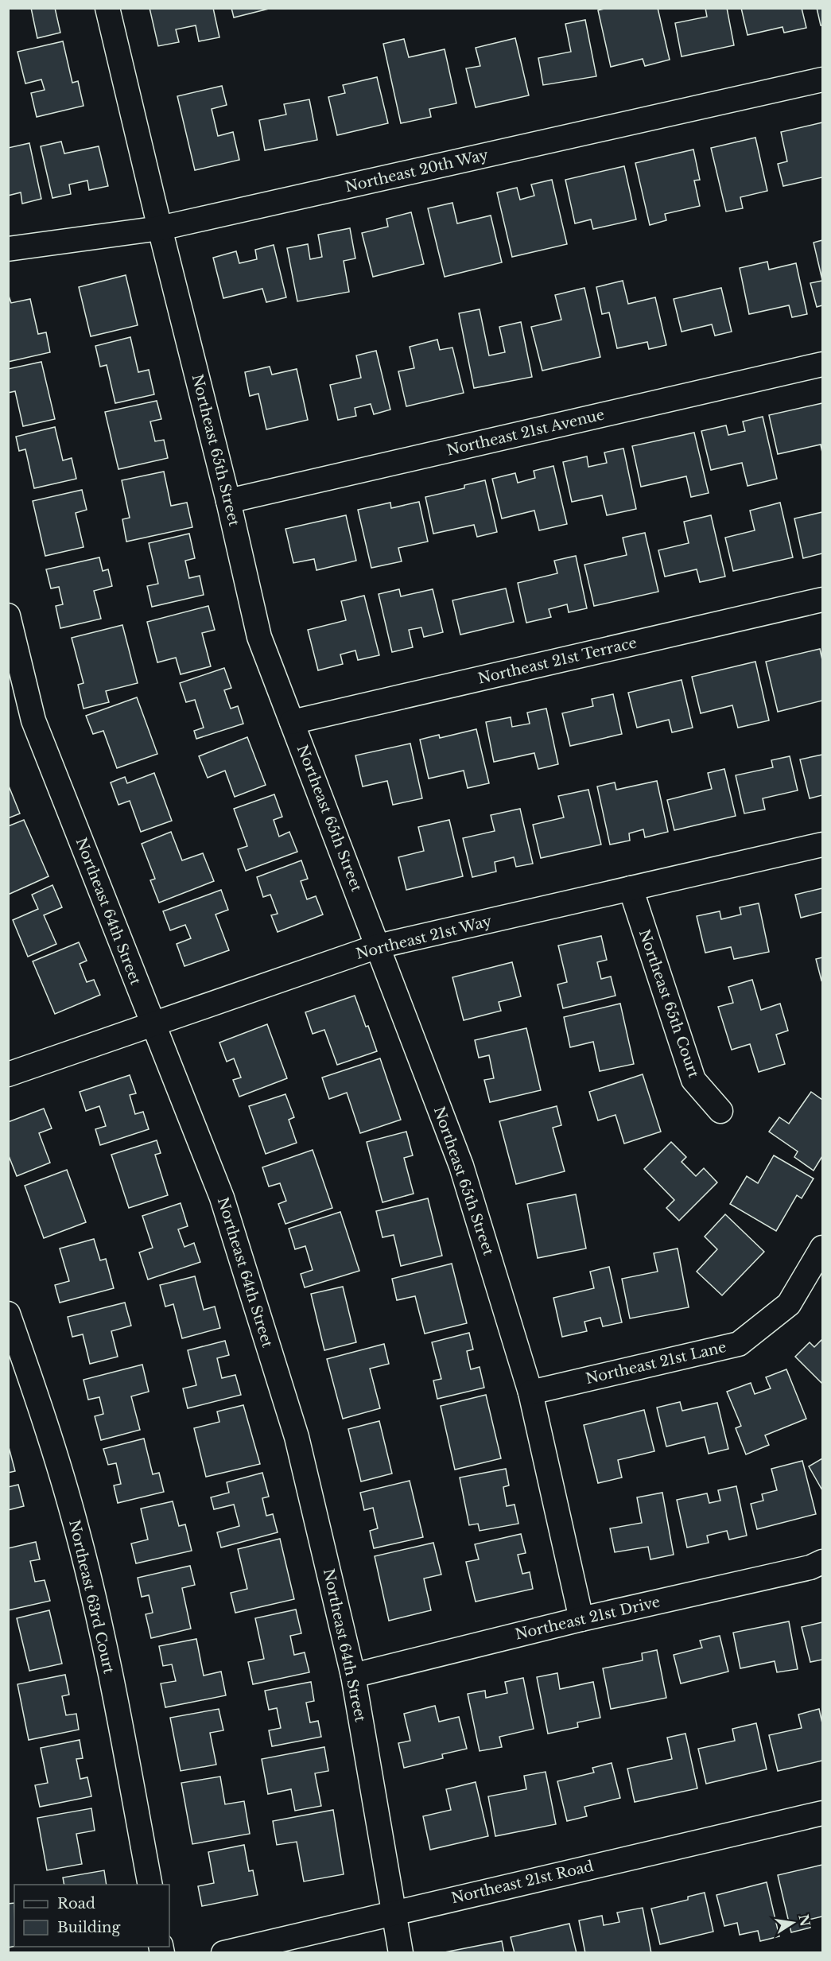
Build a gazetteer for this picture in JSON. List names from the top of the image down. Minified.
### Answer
{"streets":{"street":["Northeast 20th Way","Northeast 21st Avenue","Northeast 65th Street","Northeast 21st Terrace","Northeast 64th Street","Northeast 21st Way","Northeast 65th Court","Northeast 21st Lane","Northeast 63rd Court","Northeast 21st Drive","Northeast 21st Road"]},"crossings":[["Northeast 20th Way","Northeast 65th Street"],["Northeast 21st Avenue","Northeast 65th Street"],["Northeast 65th Street","Northeast 21st Terrace"],["Northeast 65th Street","Northeast 21st Way"],["Northeast 65th Street","Northeast 21st Lane"],["Northeast 65th Street","Northeast 21st Drive"],["Northeast 64th Street","Northeast 21st Way"],["Northeast 64th Street","Northeast 21st Drive"],["Northeast 64th Street","Northeast 21st Road"],["Northeast 21st Way","Northeast 65th Court"]],"legend":["Road","Building"],"north":"right"}
